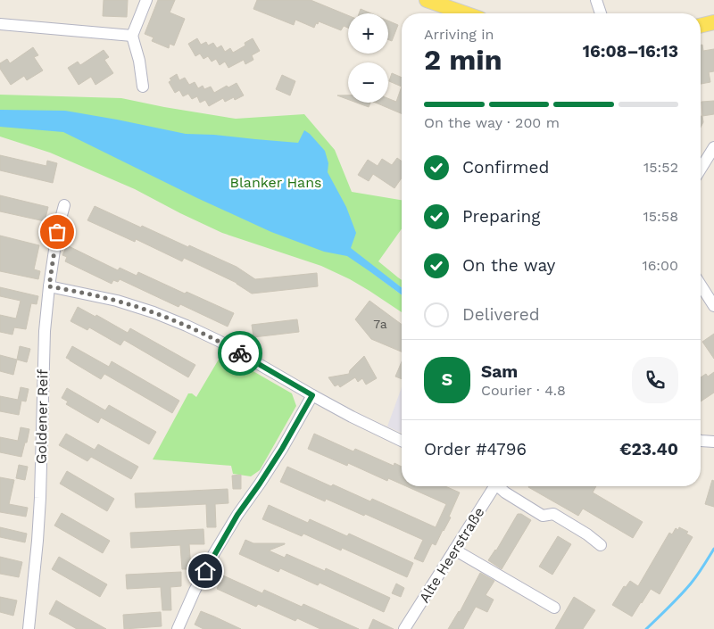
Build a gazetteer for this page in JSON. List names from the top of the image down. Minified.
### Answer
{"streets":{"street":["Goldener Reif","Alte Heerstraße"]},"parks":["Blanker Hans"],"house_numbers":["7a"],"page":{"map_buttons":["+","−"],"heading":["2 min","Arriving in","16:08–16:13"],"panel":["Sam","Courier · 4.8","Order #4796","€23.40"],"bar":"On the way · 200 m","list":[["Confirmed","15:52"],["Preparing","15:58"],["On the way","16:00"],"Delivered"],"round":"S"}}
